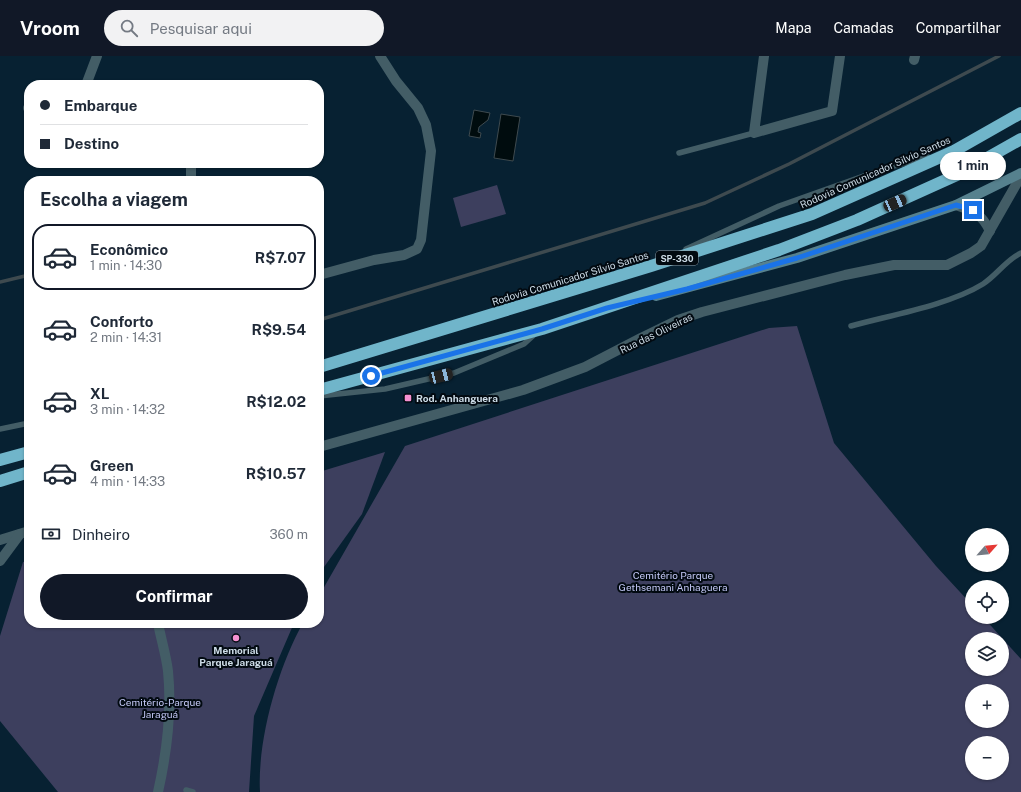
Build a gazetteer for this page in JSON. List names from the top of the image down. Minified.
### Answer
{"streets":{"highway":["Rodovia Comunicador Silvio Santos","SP-330"],"street":["Rua das Oliveiras"]},"parks":["Cemitério Parque Gethsemani Anhaguera","Cemitério-Parque Jaraguá"],"places":{"transit":["Rod. Anhanguera"],"other":["Memorial Parque Jaraguá"]},"north":"top right","page":{"header":"Vroom","search":"Pesquisar aqui","nav":["Mapa","Camadas","Compartilhar"],"banner":["Embarque","Destino"],"bubble":"1 min","heading":"Escolha a viagem","list":[{"name":"Econômico","note":"1 min · 14:30","value":"R$7.07"},{"name":"Conforto","note":"2 min · 14:31","value":"R$9.54"},{"name":"XL","note":"3 min · 14:32","value":"R$12.02"},{"name":"Green","note":"4 min · 14:33","value":"R$10.57"}],"pay":["Dinheiro","360 m"],"map_buttons":["+","−"],"buttons":"Confirmar"}}
